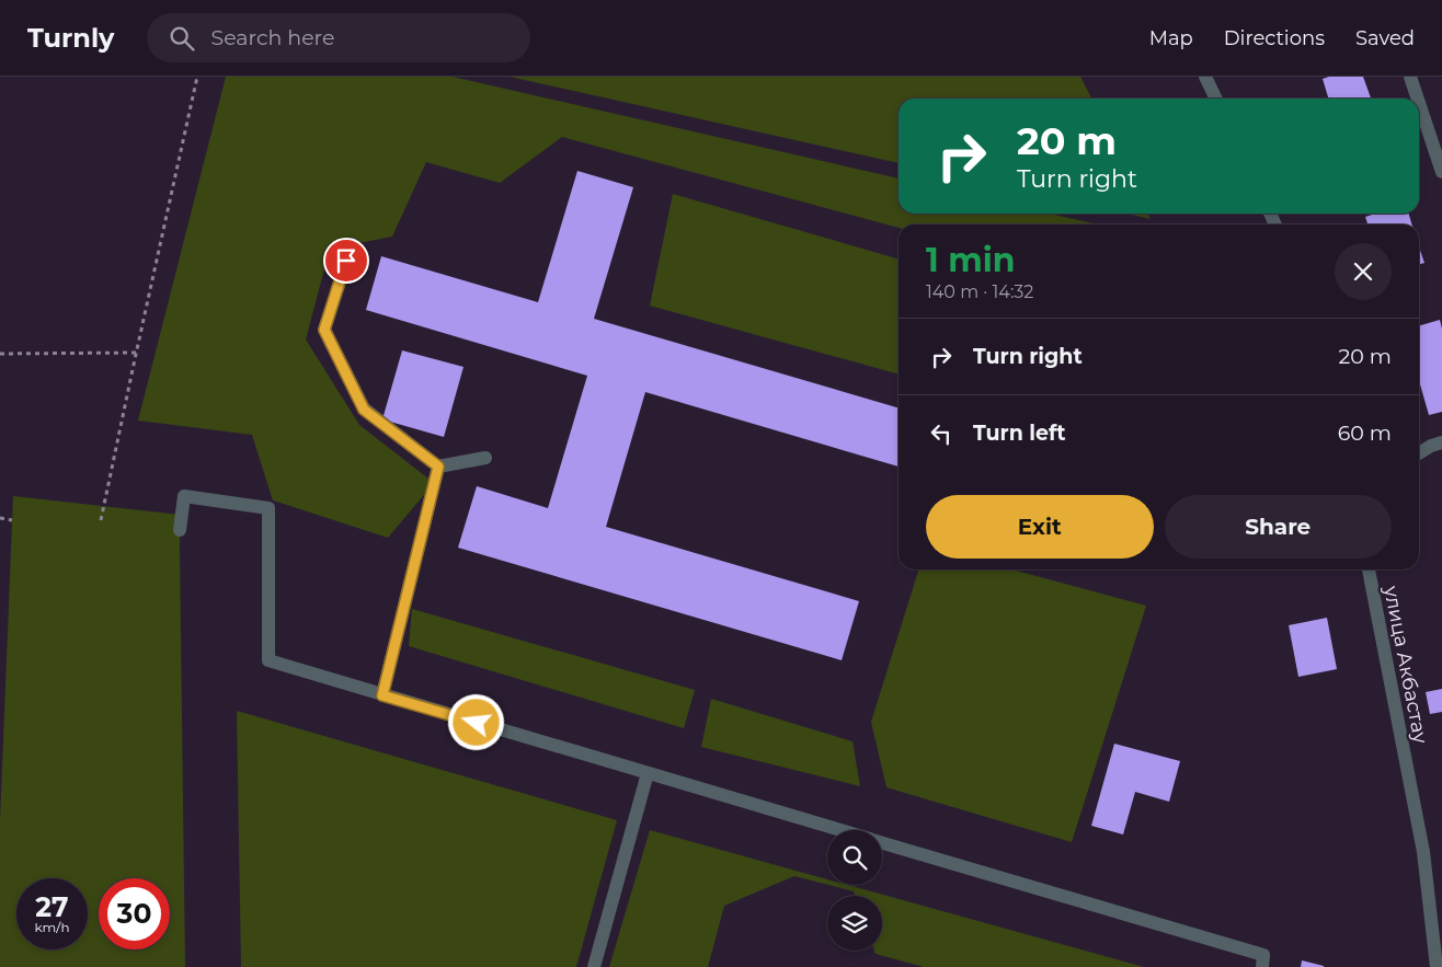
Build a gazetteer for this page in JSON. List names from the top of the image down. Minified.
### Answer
{"streets":{"street":["улица Акбастау"]},"page":{"header":"Turnly","search":"Search here","nav":["Map","Directions","Saved"],"turn":["20 m","Turn right"],"heading":["1 min","140 m · 14:32"],"list":[{"name":"Turn right","value":"20 m"},{"name":"Turn left","value":"60 m"}],"buttons":["Exit","Share"],"speed":"27 km/h","limit":"30"}}
